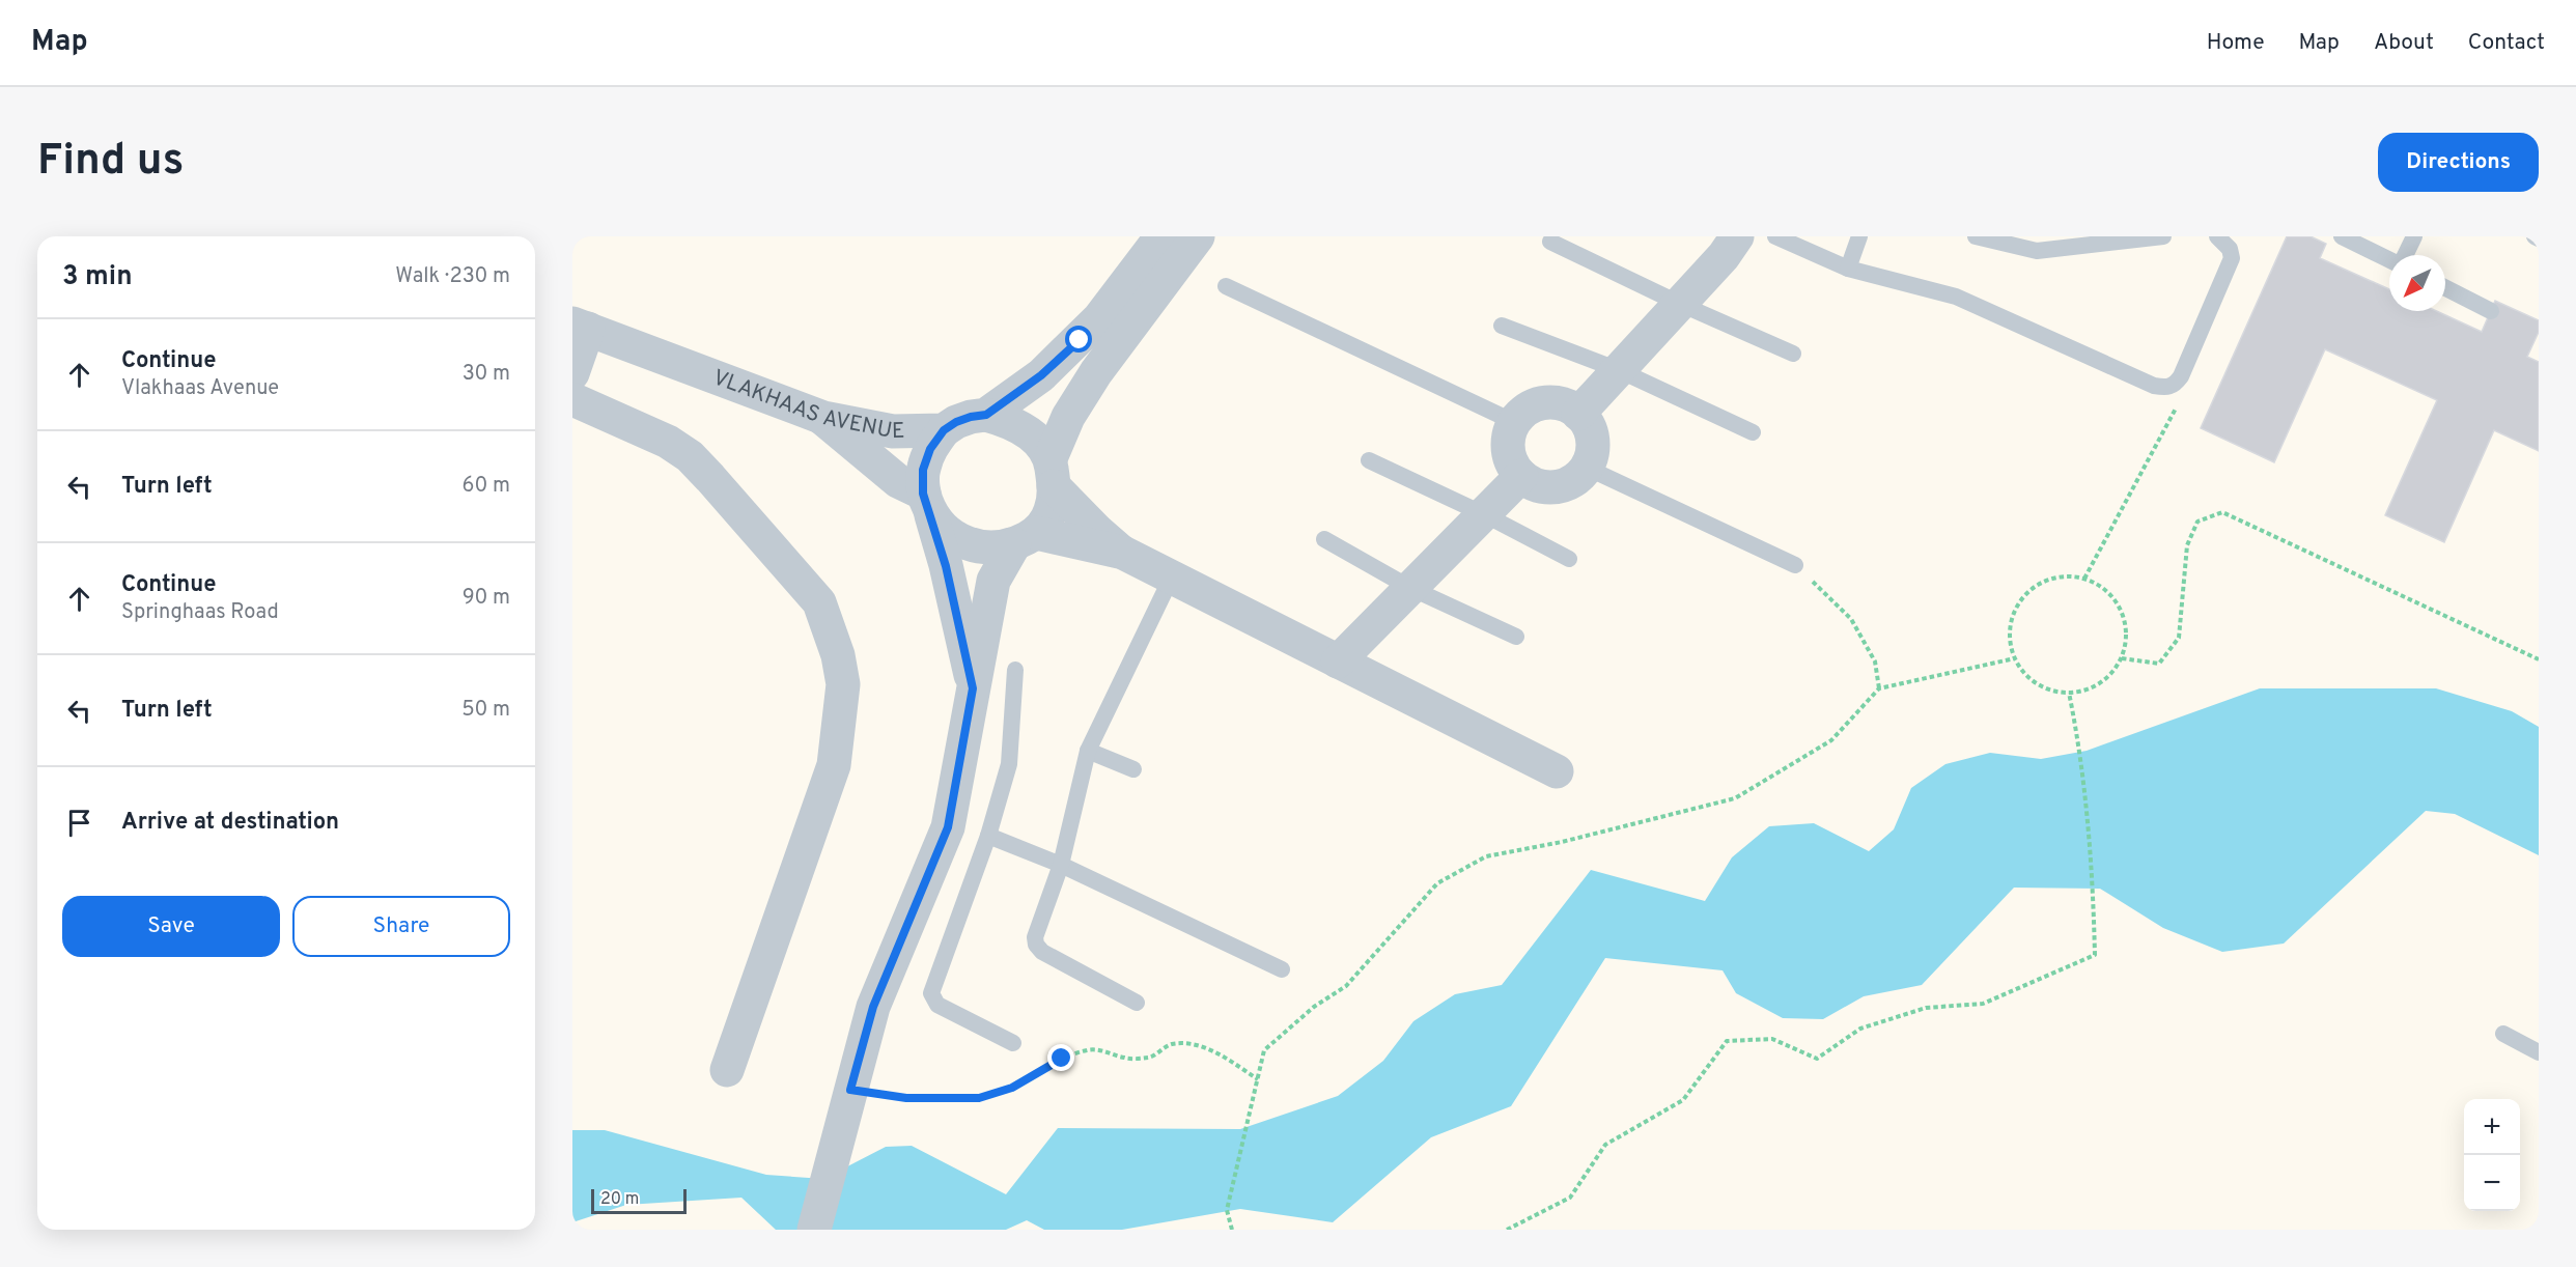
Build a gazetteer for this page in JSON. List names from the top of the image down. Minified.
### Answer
{"streets":{"street":["VLAKHAAS AVENUE"]},"scale_bar":"20 m","north":"bottom left","page":{"header":"Map","nav":["Home","Map","About","Contact"],"buttons":["Directions",["Save","Share"]],"title":"Find us","heading":["3 min","Walk · 230 m"],"list":[["Continue","Vlakhaas Avenue","30 m"],["Turn left","60 m"],["Continue","Springhaas Road","90 m"],["Turn left","50 m"],"Arrive at destination"],"map_buttons":["+","−"],"scale":"20 m"}}
